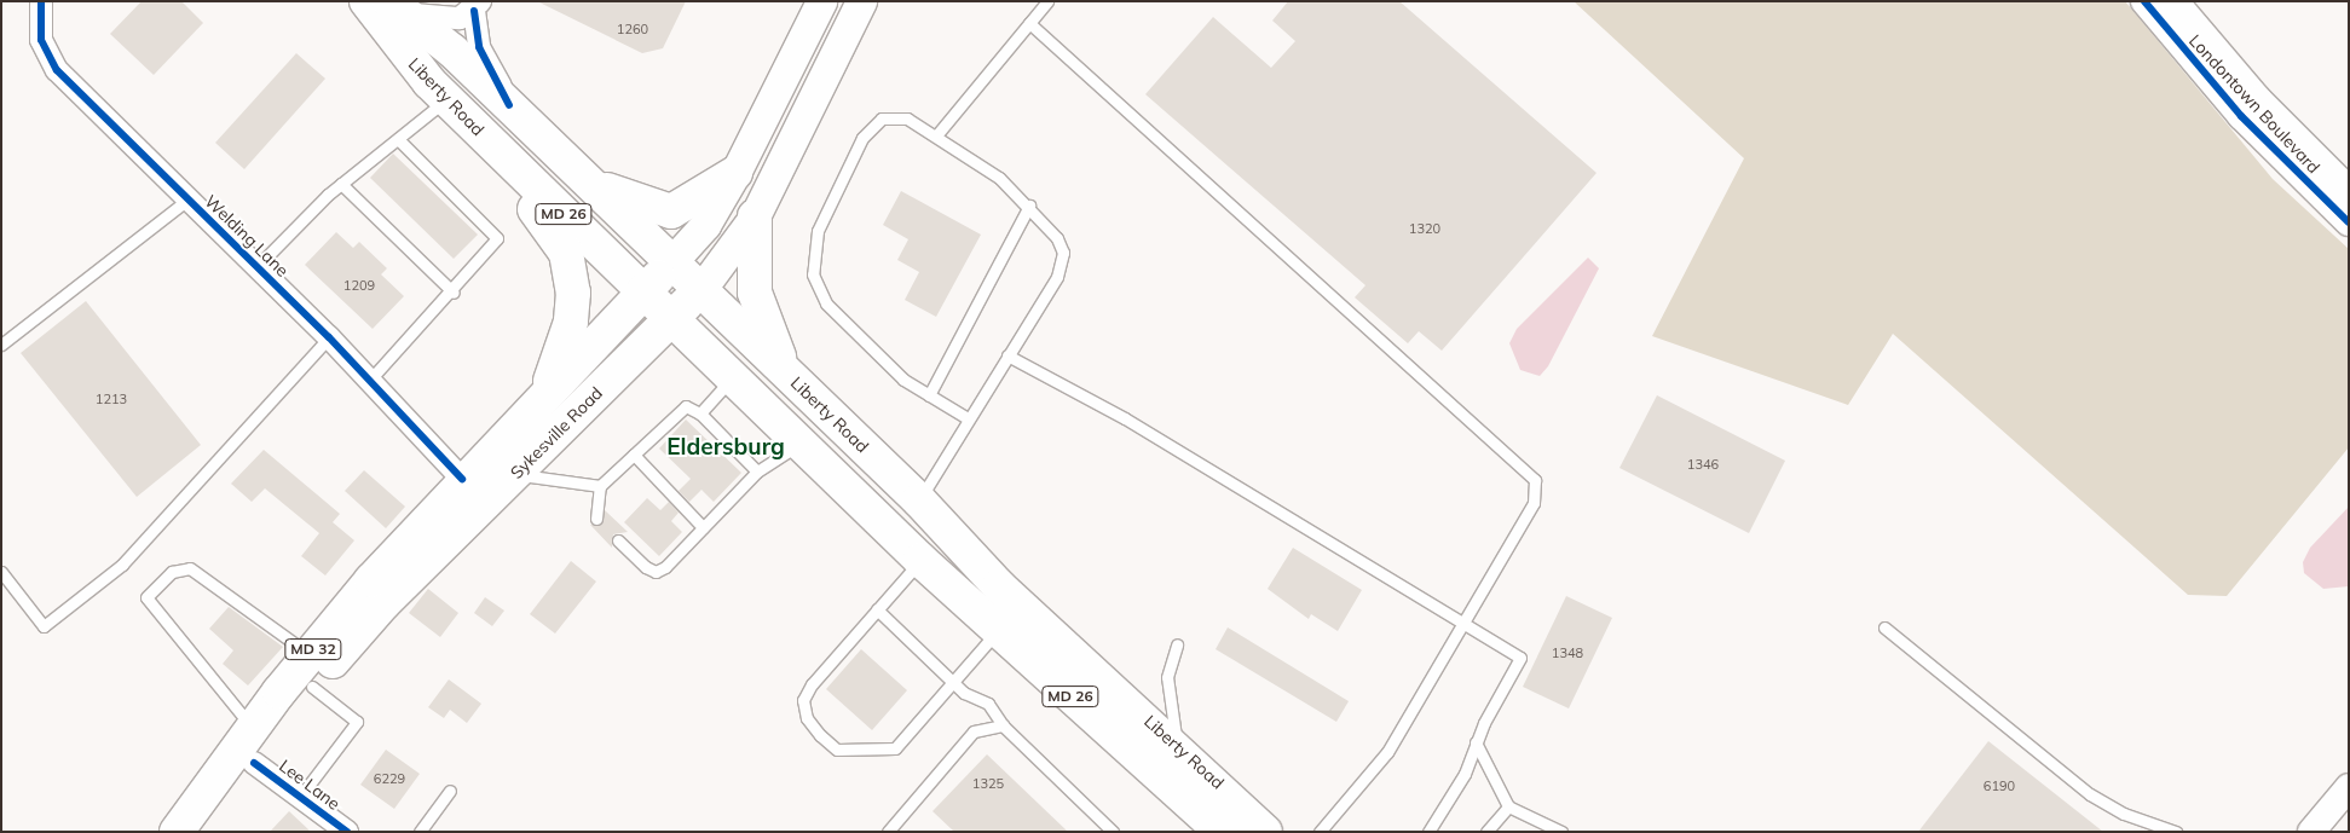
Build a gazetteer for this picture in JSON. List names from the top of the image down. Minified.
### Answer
{"streets":{"main road":["Liberty Road","MD 26","Sykesville Road","MD 32"],"street":["Londontown Boulevard","Welding Lane","Lee Lane"]},"crossings":[["Liberty Road","Sykesville Road"],["Welding Lane","Sykesville Road"],["Sykesville Road","Lee Lane"]],"districts":["Eldersburg"],"house_numbers":["1260","1320","1209","1213","1346","1348","6229","1325","6190"]}
